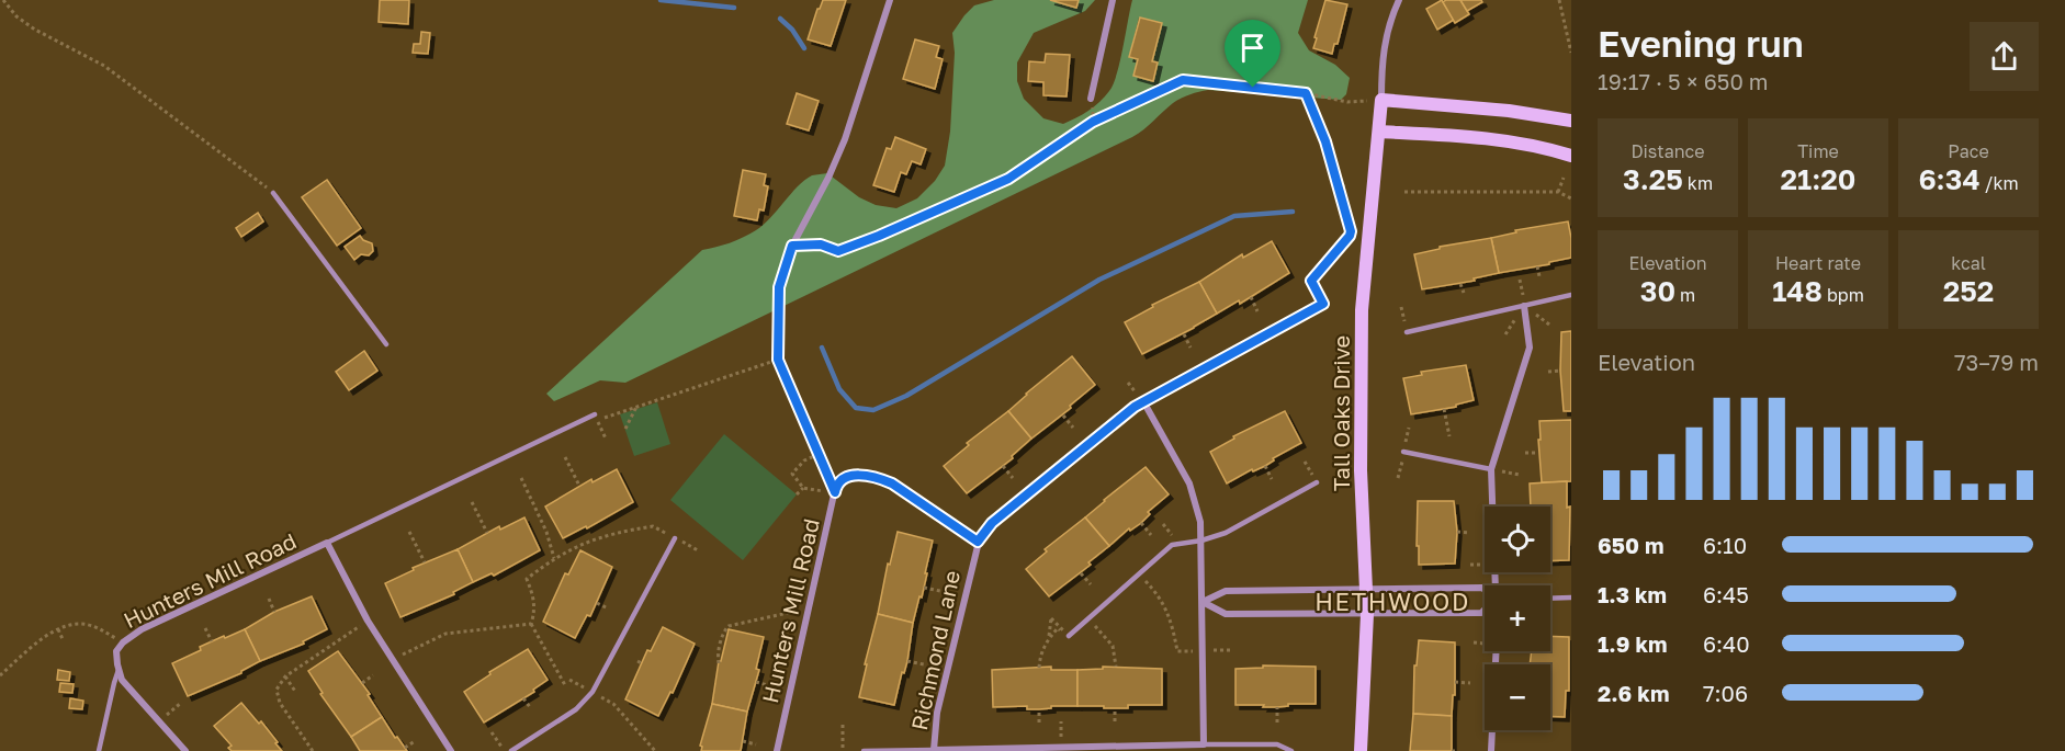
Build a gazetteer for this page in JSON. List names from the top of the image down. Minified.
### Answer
{"streets":{"street":["Tall Oaks Drive","Hunters Mill Road","Richmond Lane"]},"crossings":[["Hunters Mill Road","Richmond Lane"]],"districts":["HETHWOOD"],"page":{"heading":["Evening run","19:17 · 5 × 650 m"],"stats":[["Distance","3.25 km"],["Time","21:20"],["Pace","6:34 /km"],["Elevation","30 m"],["Heart rate","148 bpm"],["kcal","252"]],"chart":["Elevation","73–79 m"],"map_buttons":["+","−"],"list":[{"name":"650 m","note":"6:10"},{"name":"1.3 km","note":"6:45"},{"name":"1.9 km","note":"6:40"},{"name":"2.6 km","note":"7:06"}]}}
